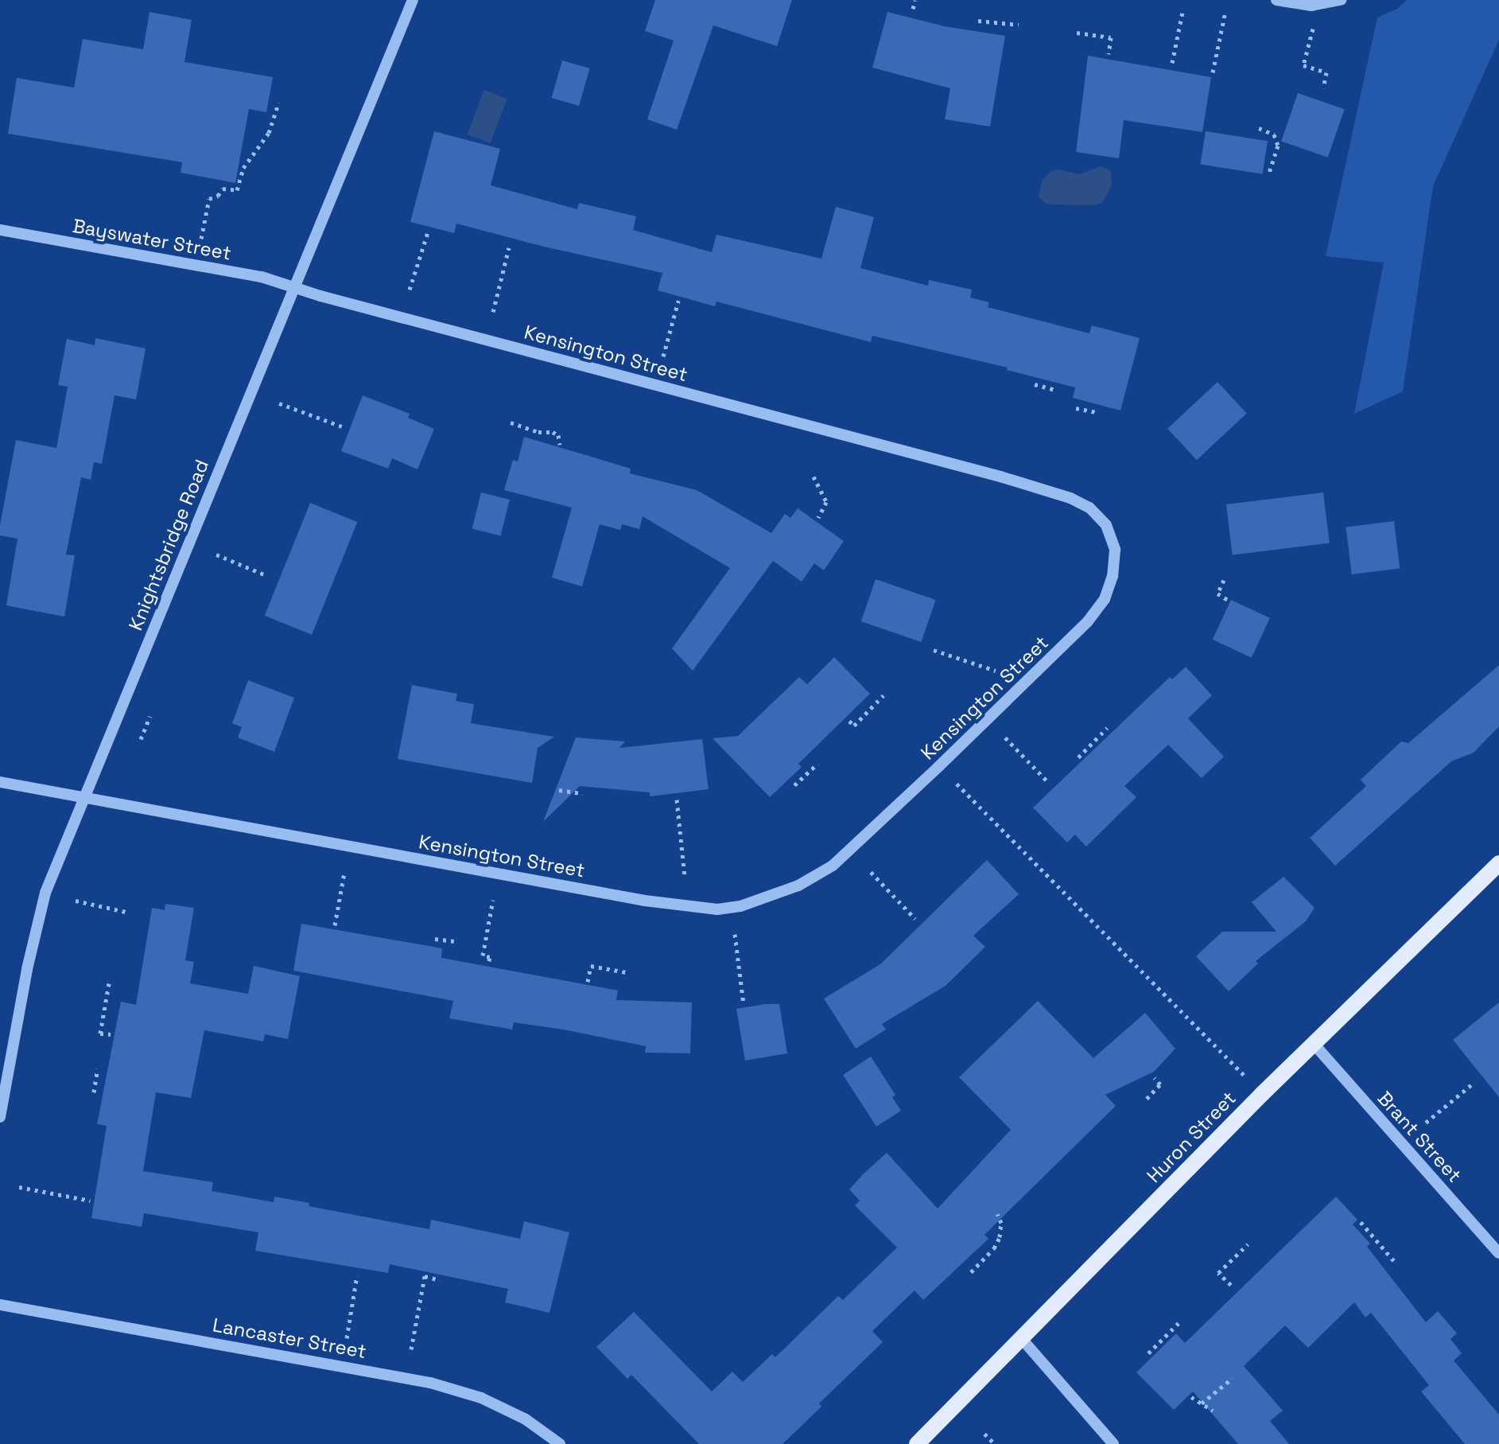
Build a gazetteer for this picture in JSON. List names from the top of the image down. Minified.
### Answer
{"streets":{"main road":["Huron Street"],"street":["Bayswater Street","Kensington Street","Knightsbridge Road","Brant Street","Lancaster Street"]},"crossings":[["Bayswater Street","Kensington Street"],["Bayswater Street","Knightsbridge Road"],["Kensington Street","Knightsbridge Road"],["Huron Street","Brant Street"]]}
